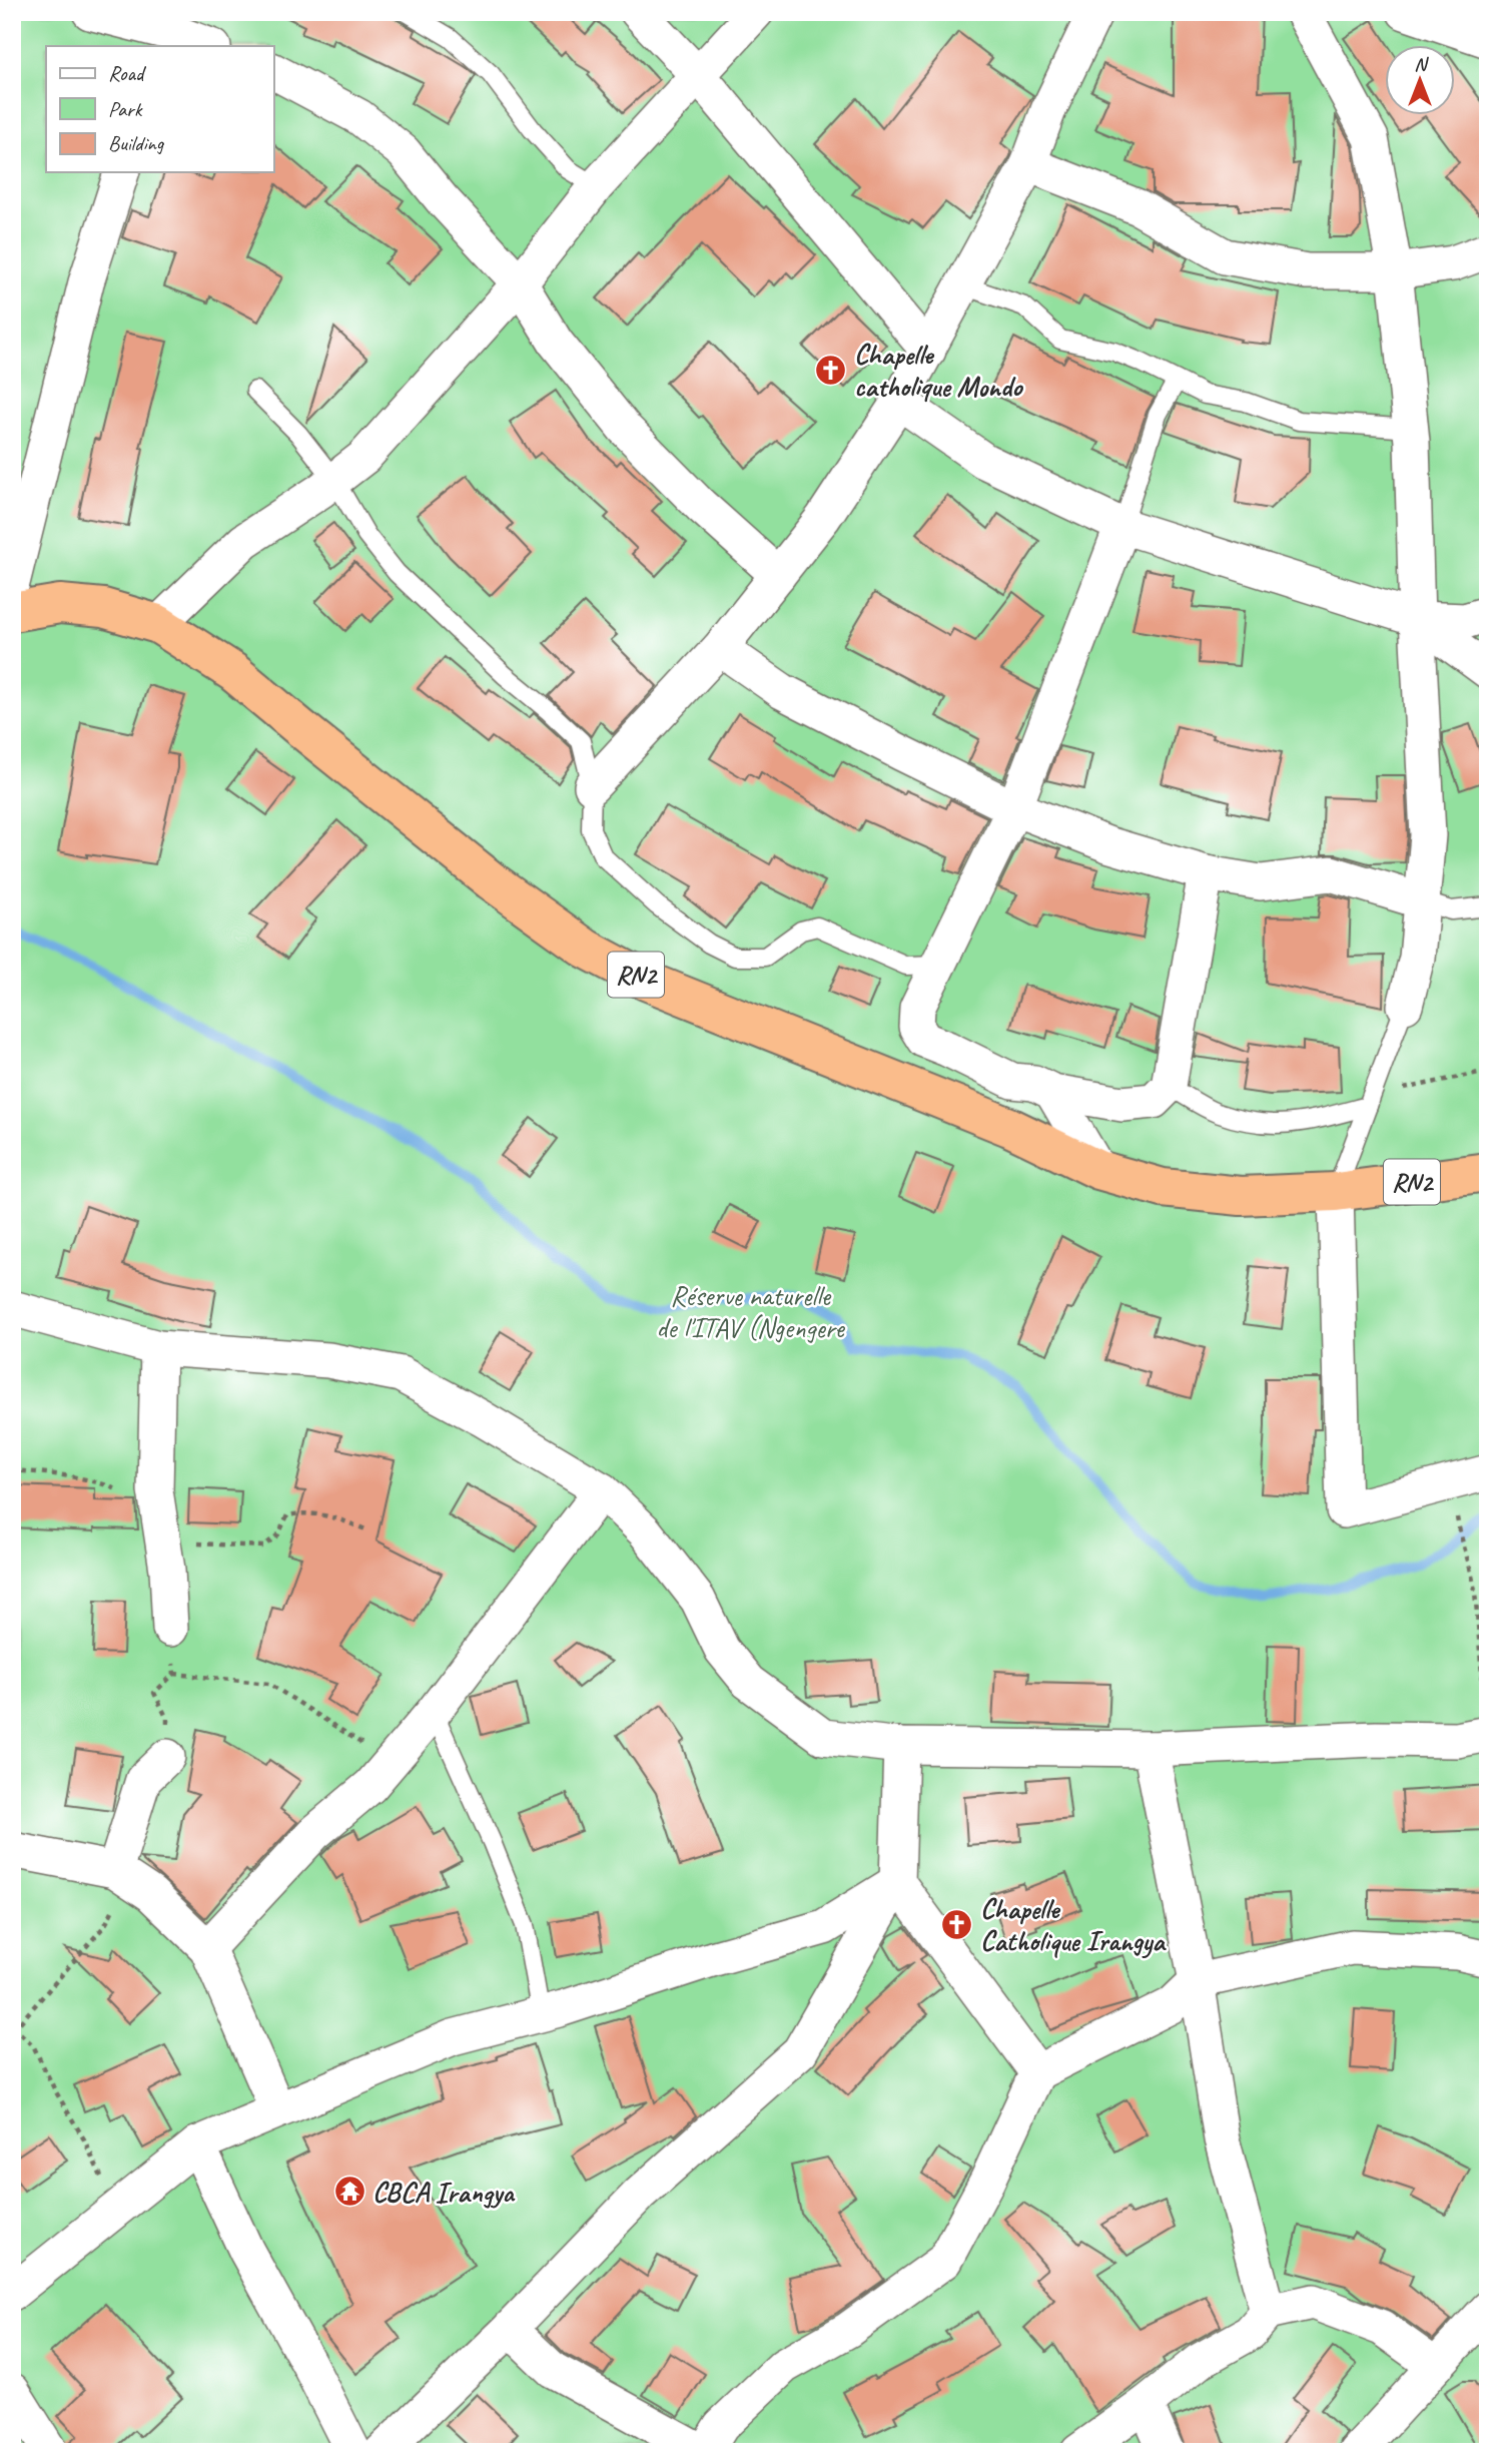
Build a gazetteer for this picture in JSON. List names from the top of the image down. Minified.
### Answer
{"streets":{"highway":["RN2"]},"parks":["Réserve naturelle de l'ITAV (Ngengere"],"places":{"church":["Chapelle catholique Mondo","Chapelle Catholique Irangya"],"temple":["CBCA Irangya"]},"legend":["Road","Park","Building"],"north":"top"}
